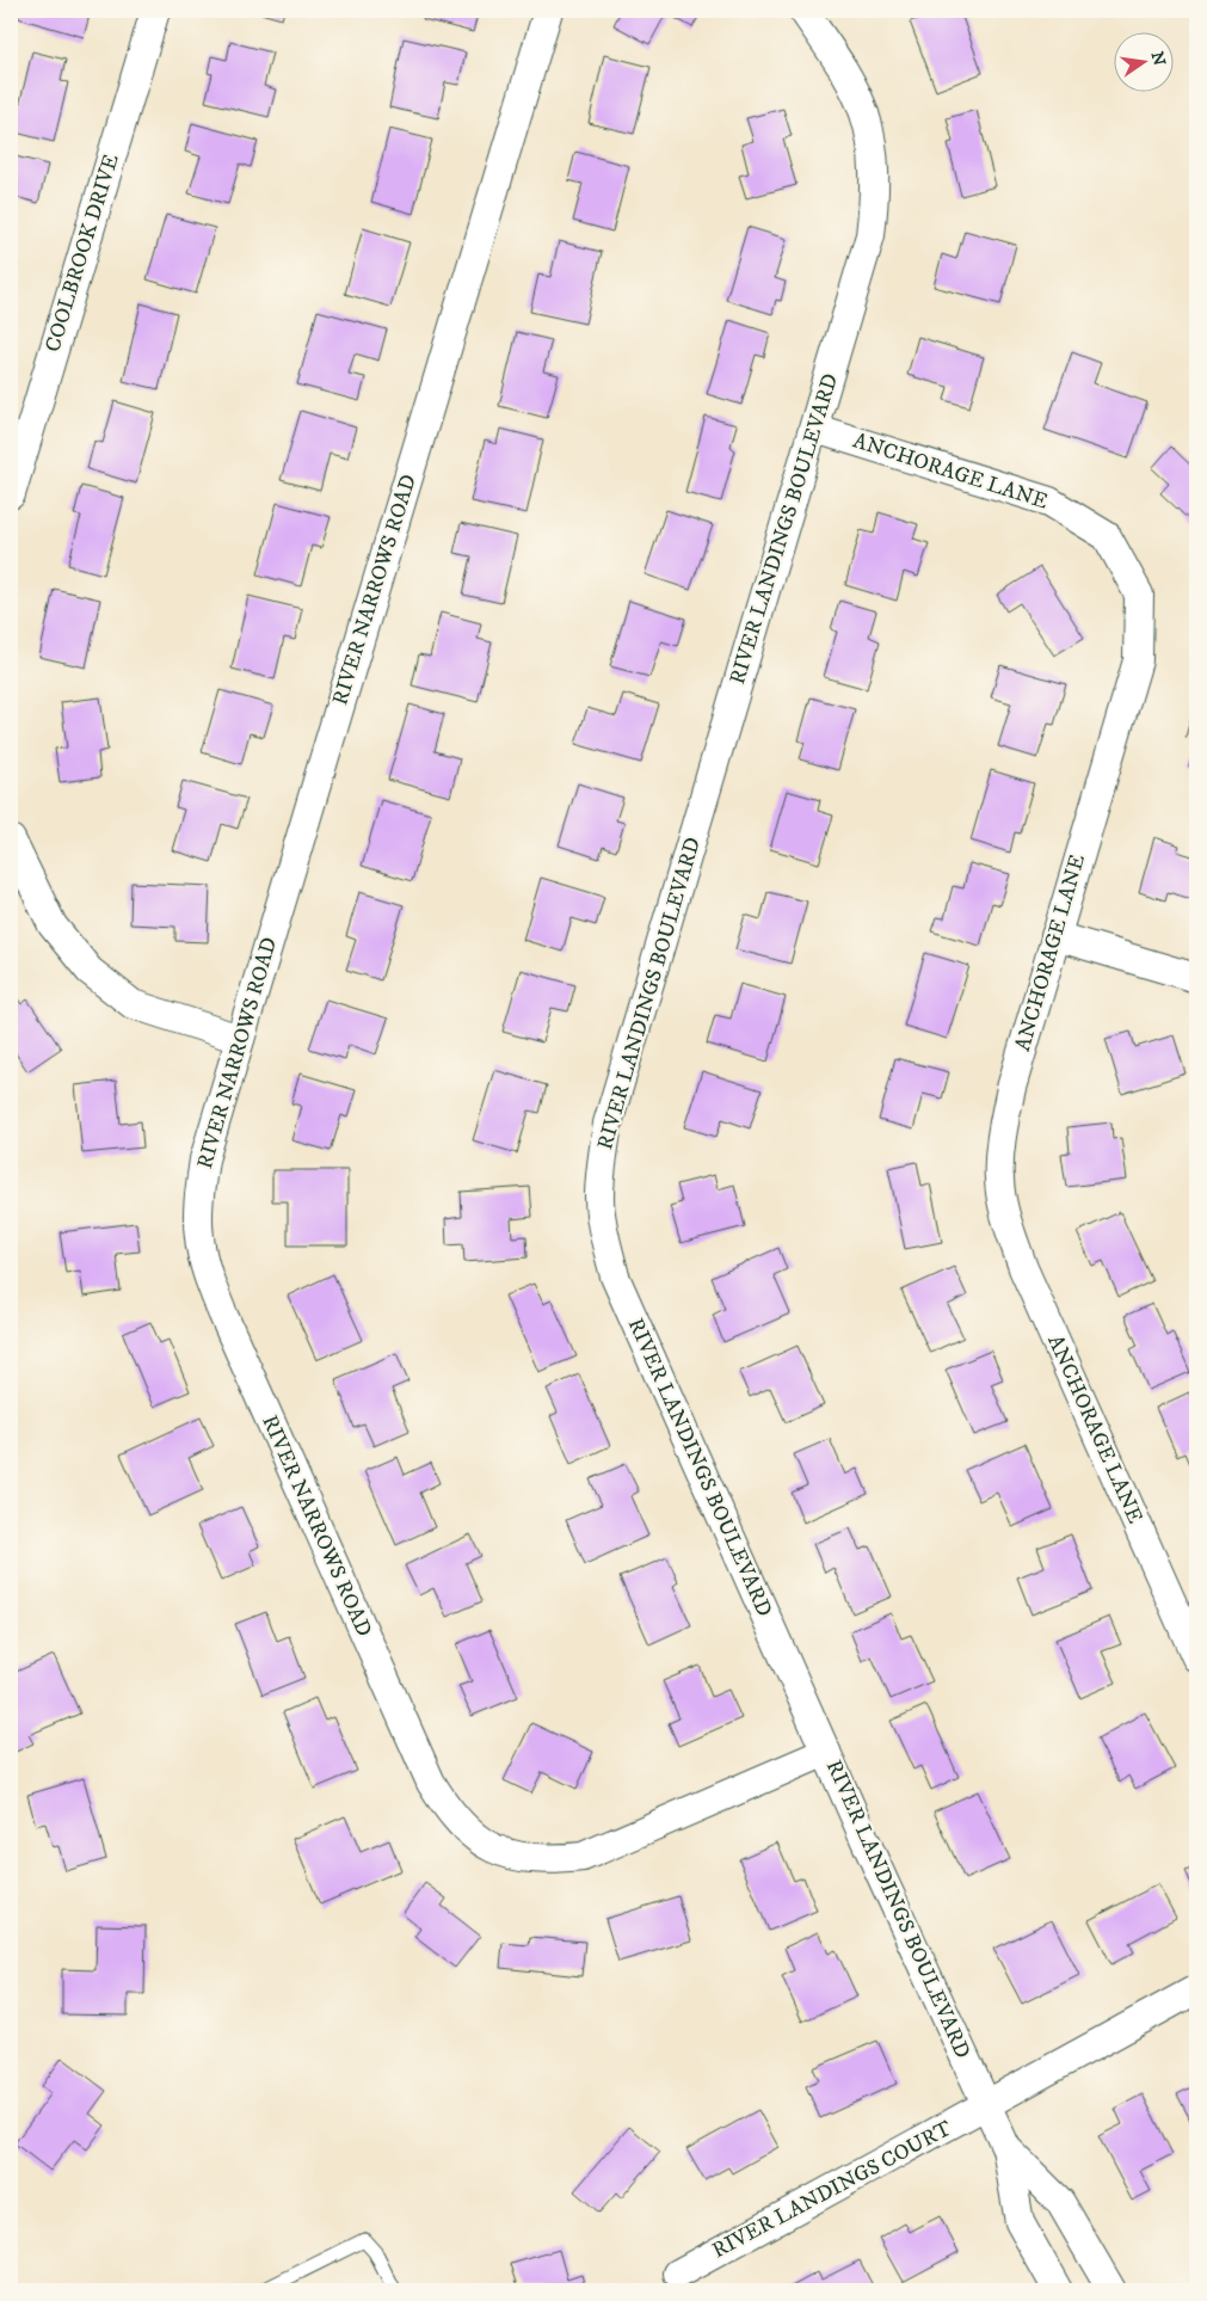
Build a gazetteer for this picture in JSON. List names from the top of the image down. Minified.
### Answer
{"streets":{"street":["COOLBROOK DRIVE","ANCHORAGE LANE","RIVER LANDINGS BOULEVARD","RIVER NARROWS ROAD","RIVER LANDINGS COURT"]},"crossings":[["ANCHORAGE LANE","RIVER LANDINGS BOULEVARD"],["RIVER LANDINGS BOULEVARD","RIVER NARROWS ROAD"],["RIVER LANDINGS BOULEVARD","RIVER LANDINGS COURT"]],"north":"right"}
